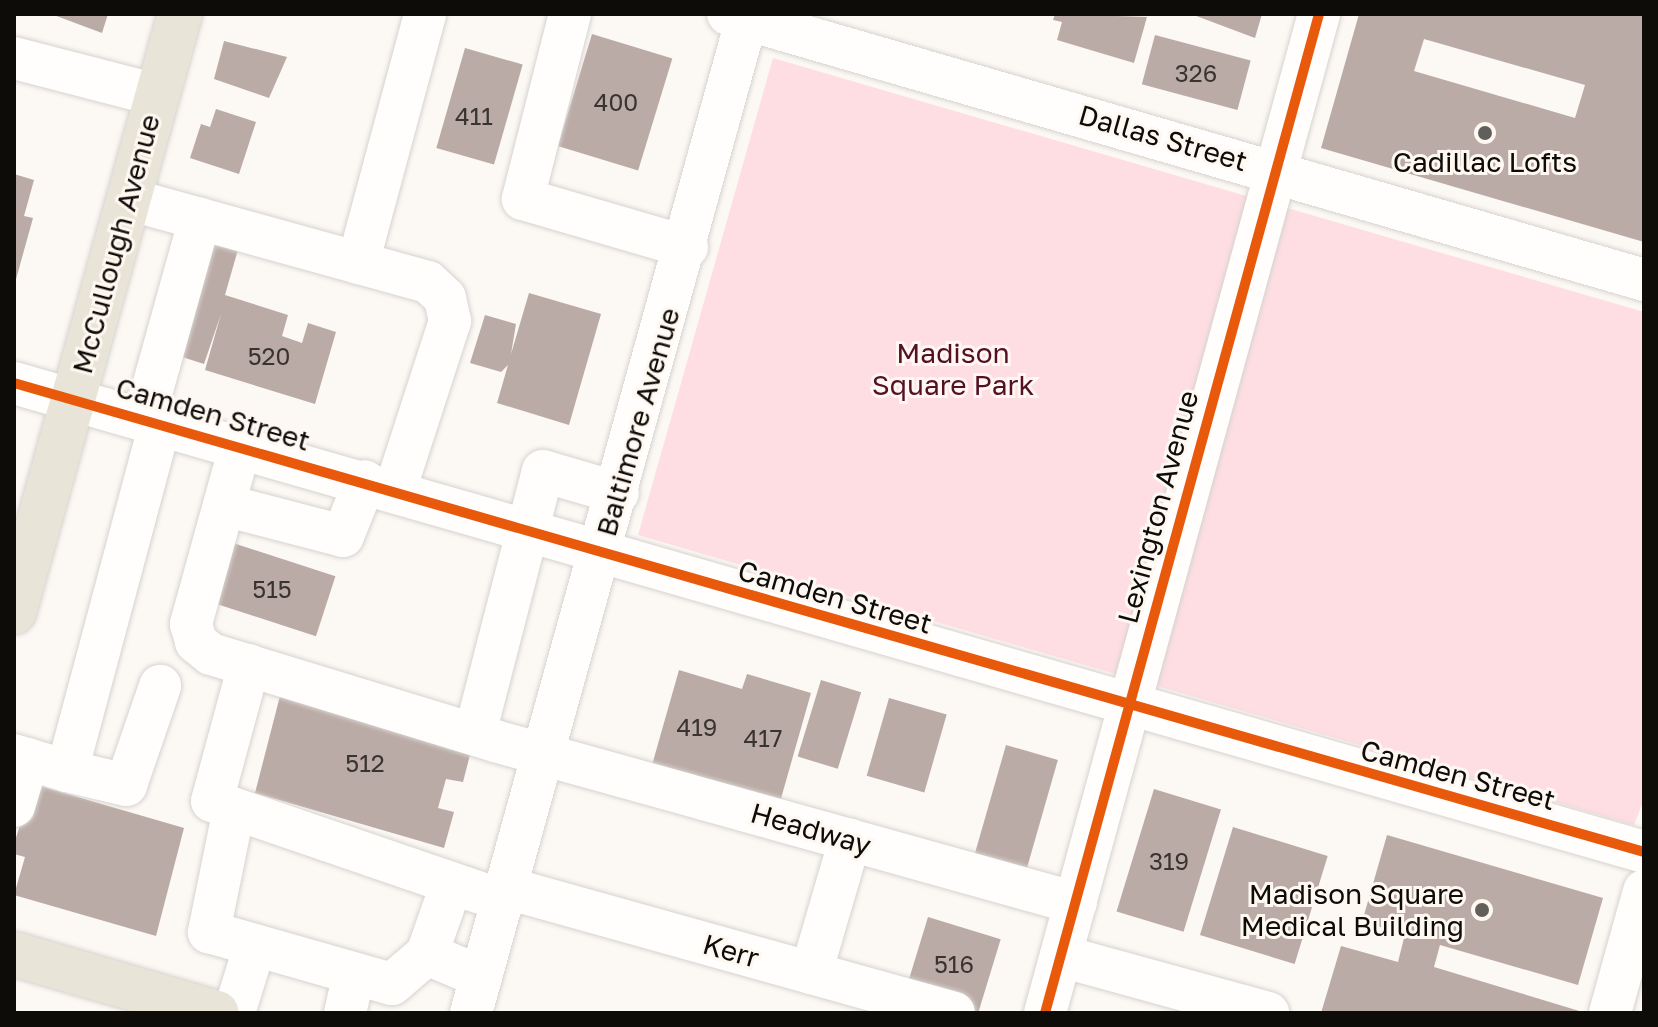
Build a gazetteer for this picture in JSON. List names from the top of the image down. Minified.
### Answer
{"streets":{"main road":["McCullough Avenue"],"street":["Dallas Street","Camden Street","Baltimore Avenue","Lexington Avenue","Headway","Kerr"]},"crossings":[["Dallas Street","Baltimore Avenue"],["Dallas Street","Lexington Avenue"],["McCullough Avenue","Camden Street"],["Camden Street","Baltimore Avenue"],["Camden Street","Lexington Avenue"],["Camden Street","Headway"],["Baltimore Avenue","Headway"],["Baltimore Avenue","Kerr"],["Lexington Avenue","Headway"]],"parks":["Madison Square Park"],"places":["Cadillac Lofts","Madison Square Medical Building"],"house_numbers":["326","400","411","520","515","419","417","512","319","516"]}
